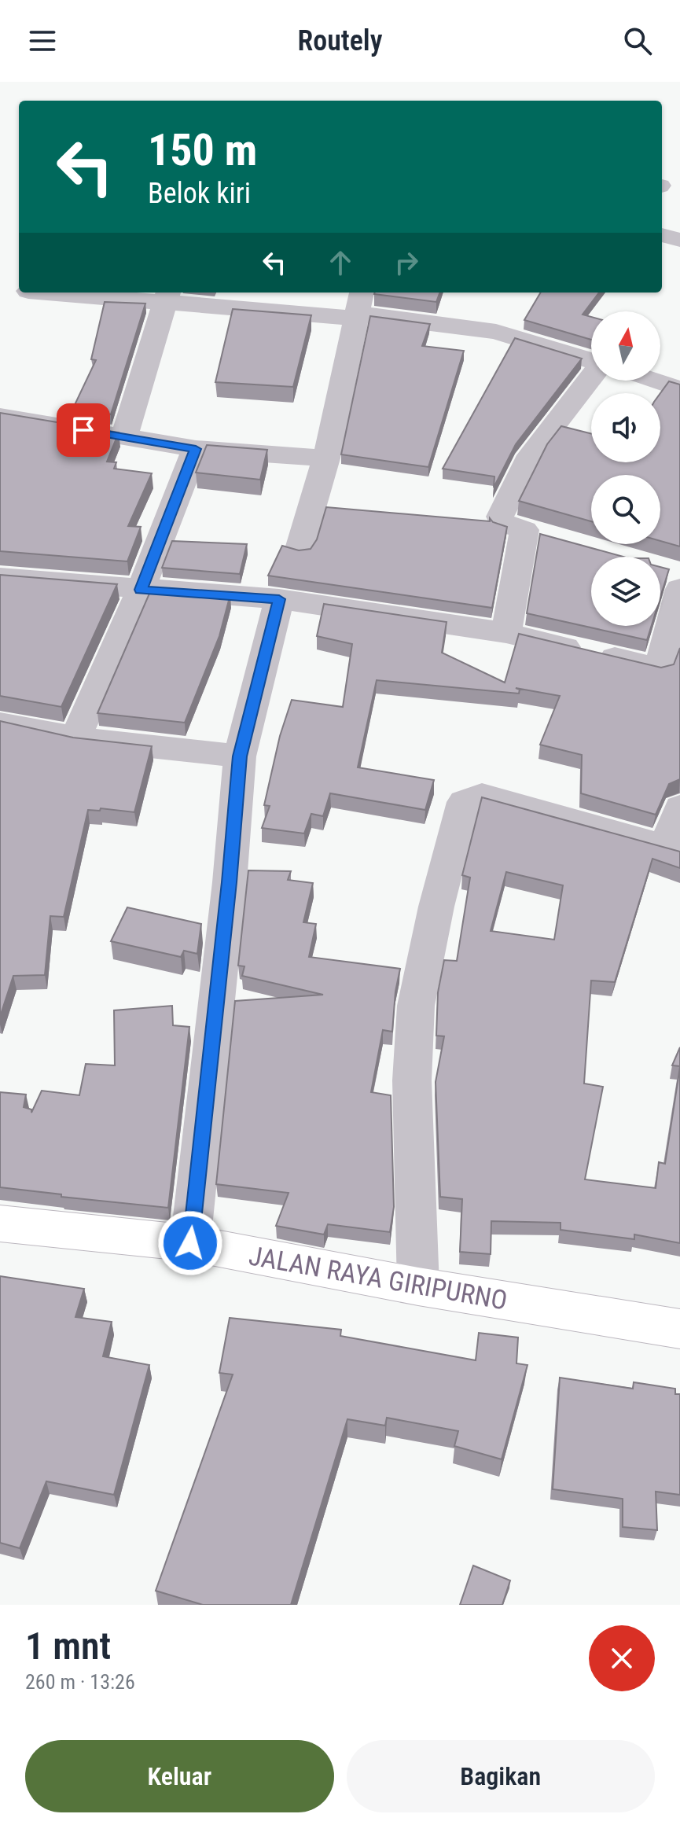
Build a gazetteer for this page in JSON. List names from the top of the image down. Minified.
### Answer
{"streets":{"main road":["JALAN RAYA GIRIPURNO"]},"north":"top","page":{"header":"Routely","turn":["150 m","Belok kiri"],"heading":["1 mnt","260 m · 13:26"],"buttons":["Keluar","Bagikan"]}}
